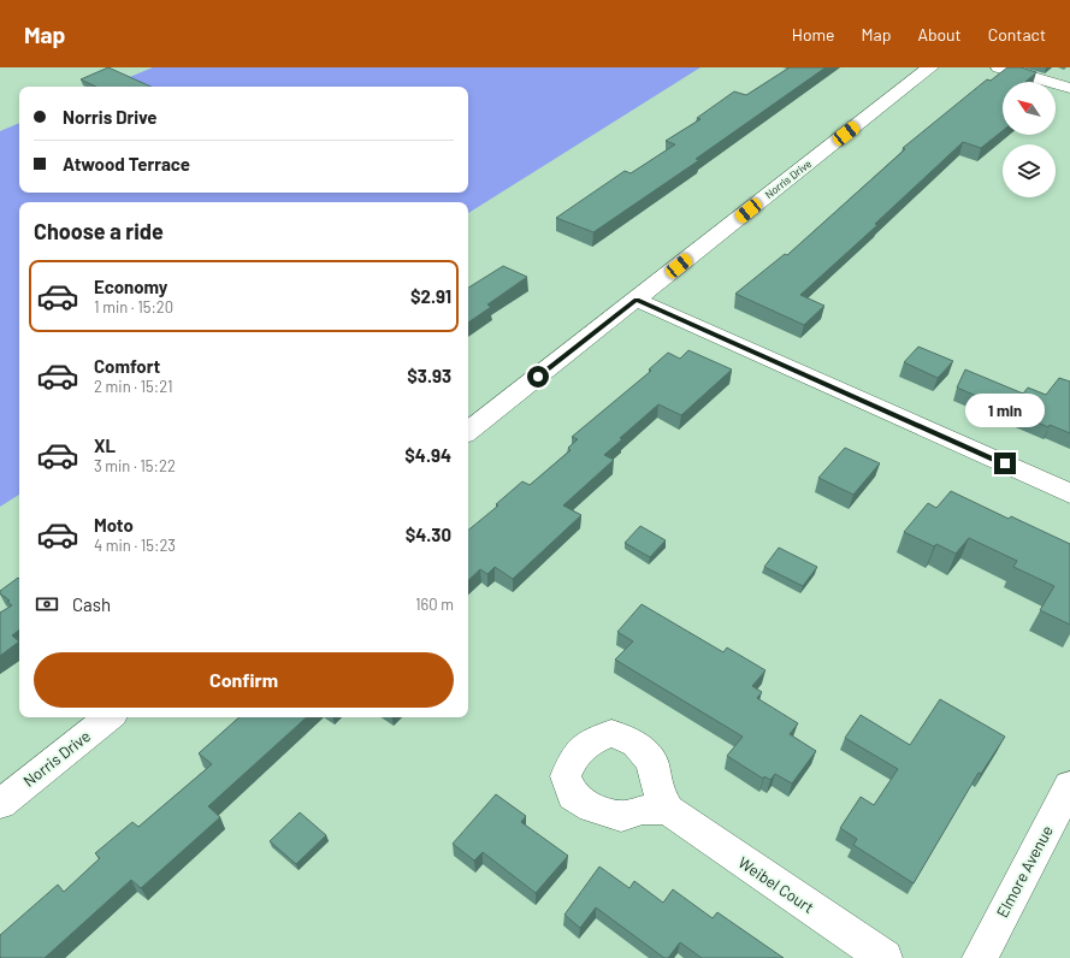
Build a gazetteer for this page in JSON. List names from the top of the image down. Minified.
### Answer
{"streets":{"street":["Norris Drive","Elmore Avenue","Weibel Court"]},"north":"top left","page":{"header":"Map","nav":["Home","Map","About","Contact"],"banner":["Norris Drive","Atwood Terrace"],"heading":"Choose a ride","list":[{"name":"Economy","note":"1 min · 15:20","value":"$2.91"},{"name":"Comfort","note":"2 min · 15:21","value":"$3.93"},{"name":"XL","note":"3 min · 15:22","value":"$4.94"},{"name":"Moto","note":"4 min · 15:23","value":"$4.30"}],"bubble":"1 min","pay":["Cash","160 m"],"buttons":"Confirm"}}
